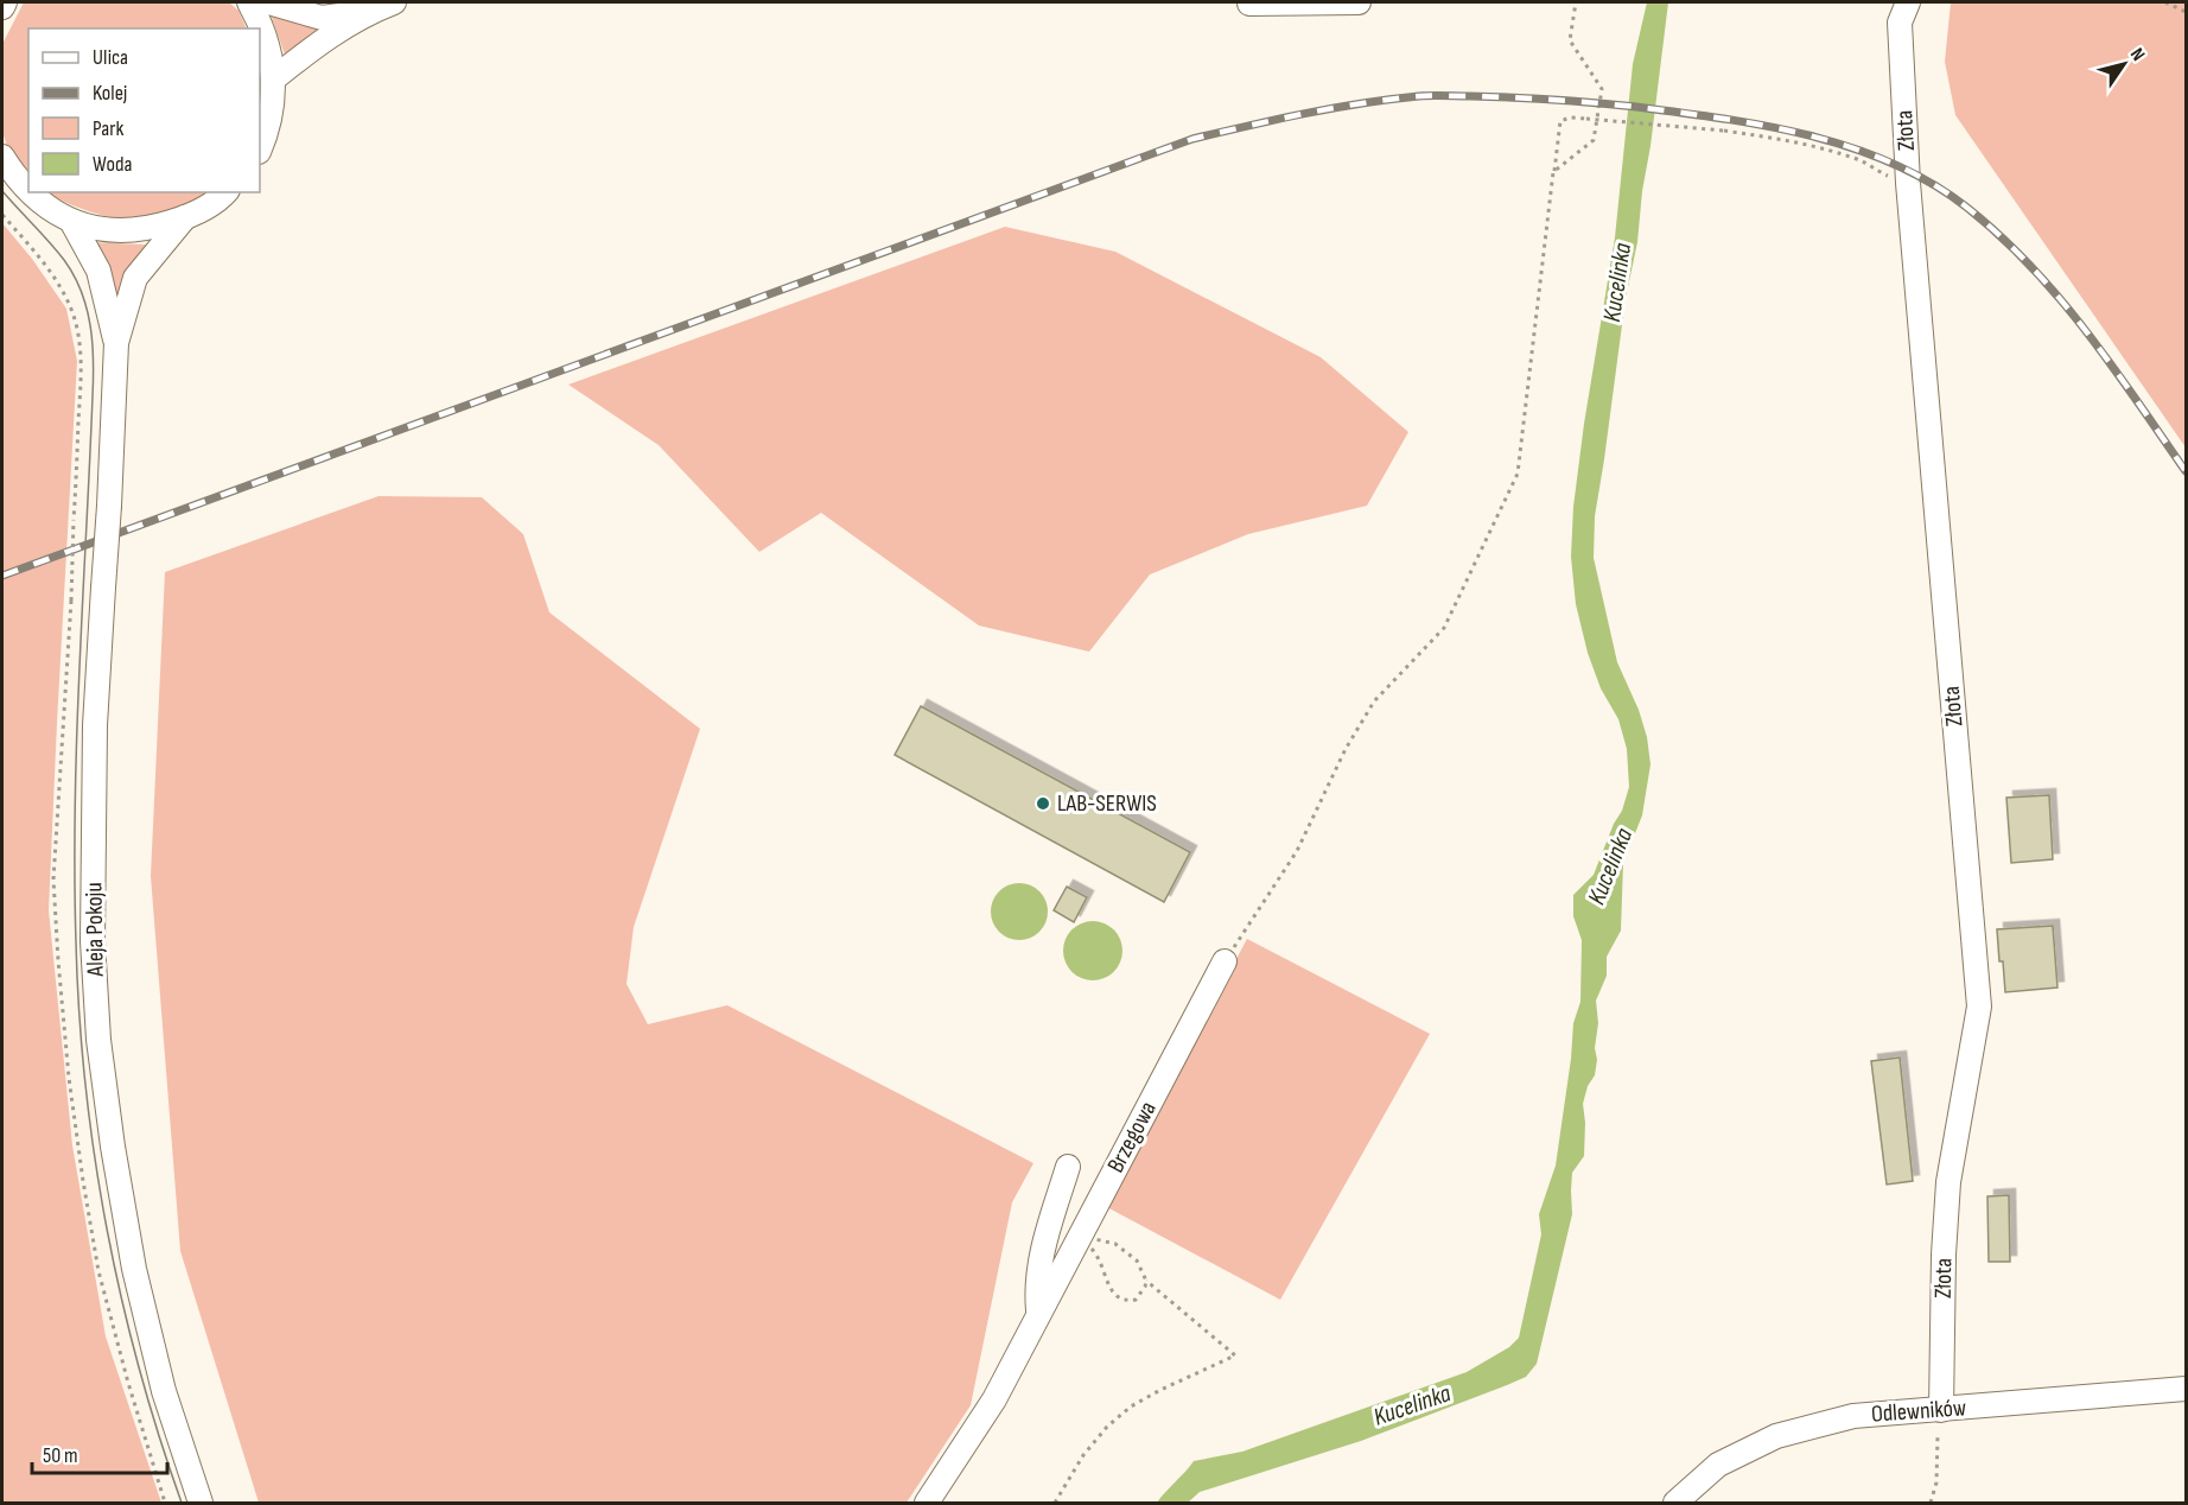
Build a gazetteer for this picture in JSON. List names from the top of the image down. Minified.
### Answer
{"streets":{"street":["Złota","Aleja Pokoju","Brzegowa","Odlewników"]},"crossings":[["Złota","Odlewników"]],"water":["Kucelinka"],"places":["LAB-SERWIS"],"legend":["Ulica","Kolej","Park","Woda"],"scale_bar":"50 m","north":"top right"}
